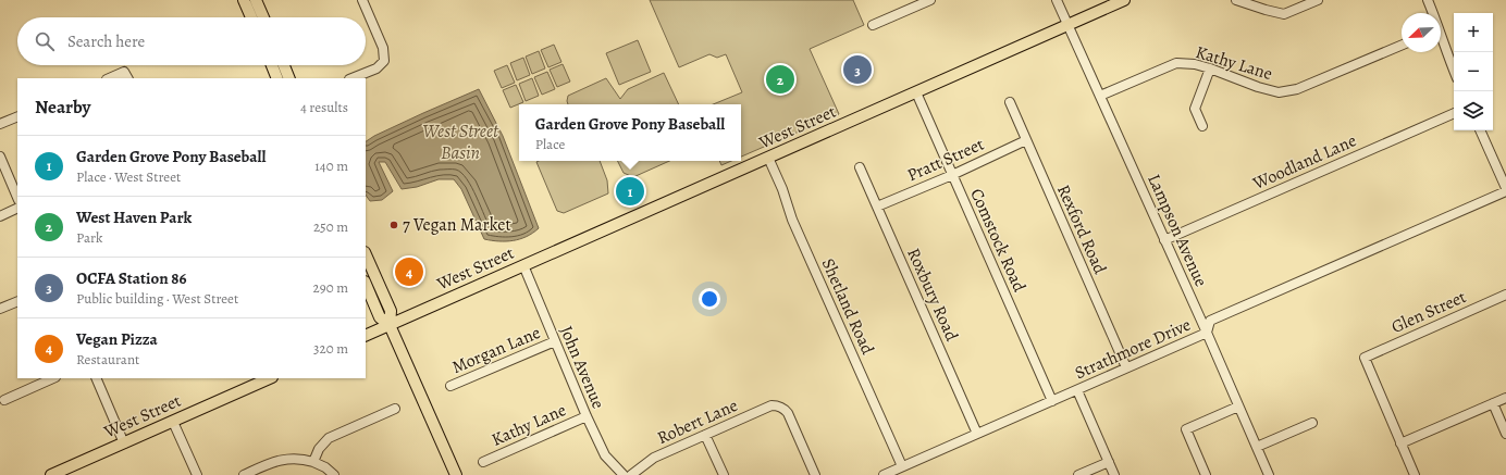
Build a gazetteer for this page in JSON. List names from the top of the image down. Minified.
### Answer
{"streets":{"main road":["West Street"],"street":["Kathy Lane","Pratt Street","Woodland Lane","Rexford Road","Lampson Avenue","Comstock Road","Roxbury Road","Shetland Road","Glen Street","Strathmore Drive","Morgan Lane","John Avenue","Robert Lane"]},"crossings":[["Kathy Lane","Lampson Avenue"],["Kathy Lane","John Avenue"],["West Street","Lampson Avenue"],["West Street","Comstock Road"],["West Street","Shetland Road"],["West Street","John Avenue"],["Pratt Street","Rexford Road"],["Pratt Street","Comstock Road"],["Pratt Street","Roxbury Road"],["Woodland Lane","Lampson Avenue"],["Rexford Road","Strathmore Drive"],["Lampson Avenue","Strathmore Drive"],["Comstock Road","Strathmore Drive"],["Roxbury Road","Strathmore Drive"],["Shetland Road","Strathmore Drive"],["Morgan Lane","John Avenue"]],"water":["West Street Basin"],"places":["7 Vegan Market"],"north":"bottom left","page":{"map_buttons":["+","−"],"search":"Search here","pins":["3","2","1","4"],"heading":["Nearby","4 results"],"popup":["Garden Grove Pony Baseball","Place"],"list":[{"mark":"1","name":"Garden Grove Pony Baseball","note":"Place · West Street","value":"140 m"},{"mark":"2","name":"West Haven Park","note":"Park","value":"250 m"},{"mark":"3","name":"OCFA Station 86","note":"Public building · West Street","value":"290 m"},{"mark":"4","name":"Vegan Pizza","note":"Restaurant","value":"320 m"}]}}
